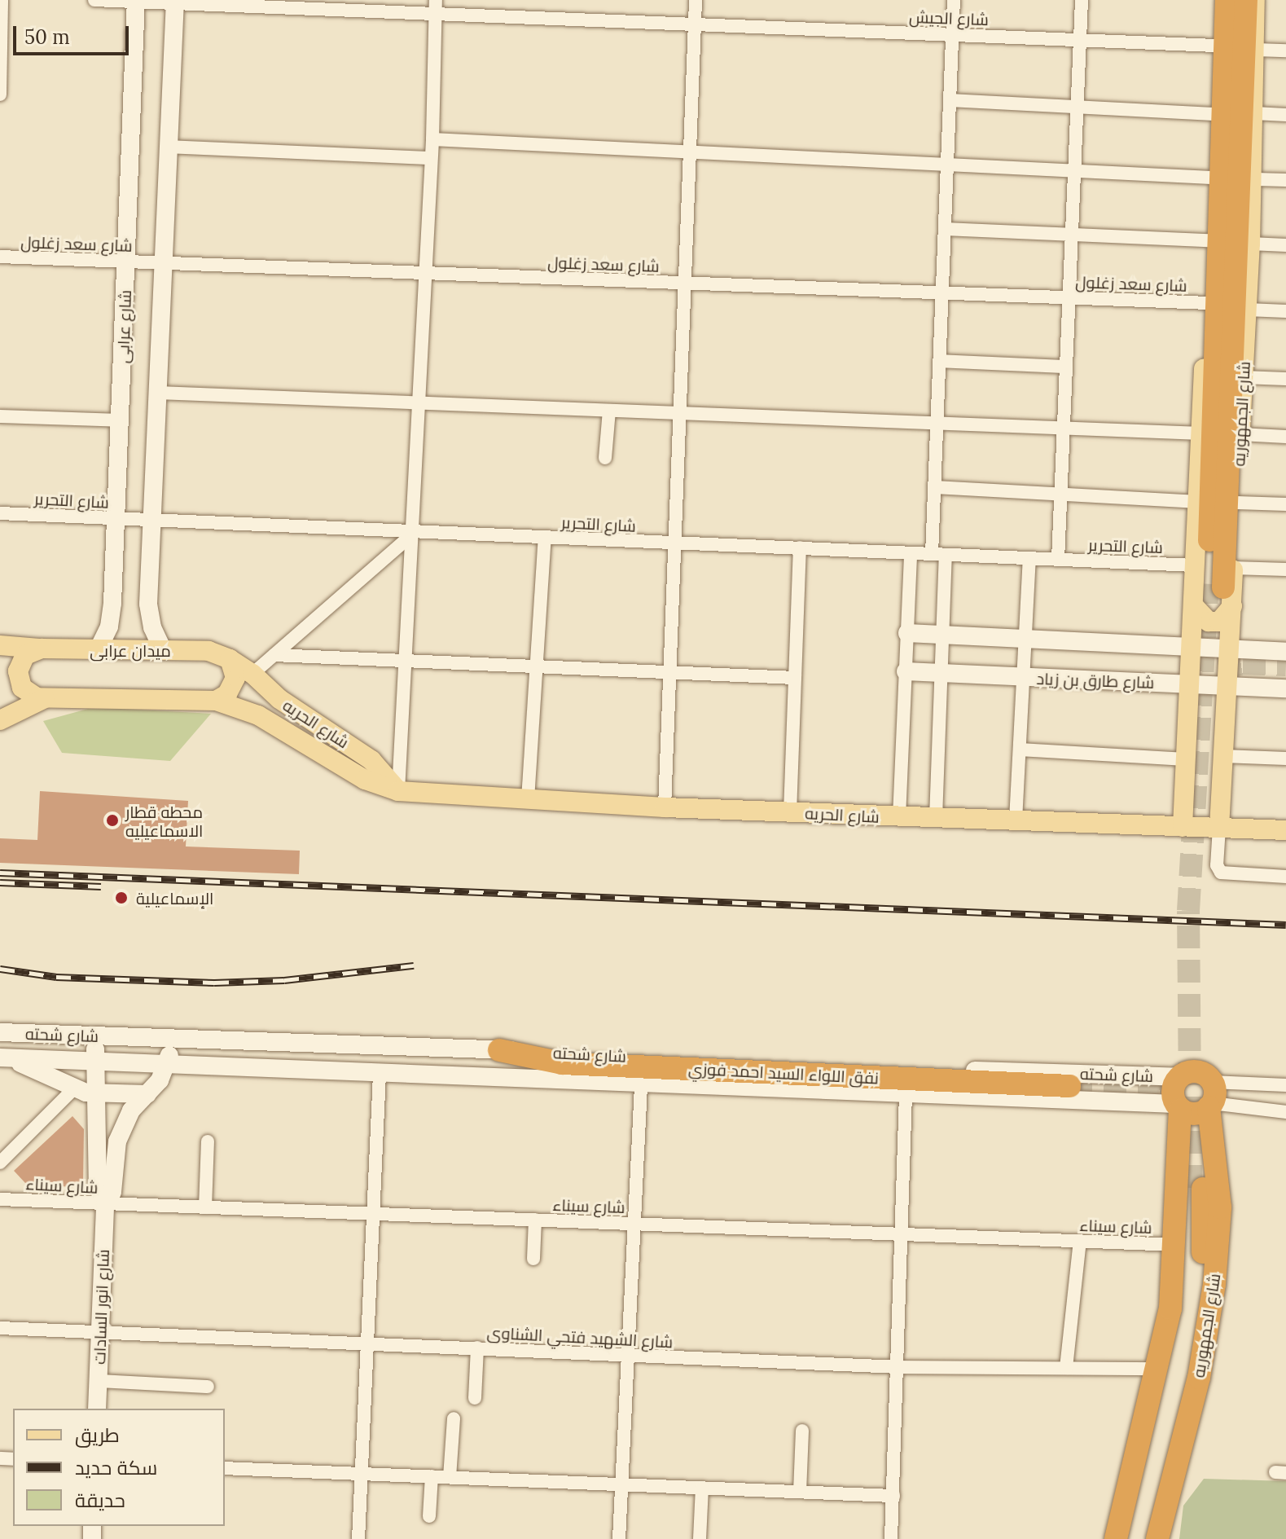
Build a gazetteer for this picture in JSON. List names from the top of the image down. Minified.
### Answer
{"streets":{"highway":["شارع الجمهوريه","نفق اللواء السيد احمد فوزي"],"main road":["ميدان عرابى","شارع الحريه"],"street":["شارع الجيش","شارع سعد زغلول","شارع عرابى","شارع التحرير","شارع طارق بن زياد","شارع شحته","شارع سيناء","شارع انور السادات","شارع الشهيد فتحي الشناوى"]},"crossings":[["شارع الجيش","شارع عرابى"],["شارع الجيش","شارع الجمهوريه"],["شارع سعد زغلول","شارع عرابى"],["شارع سعد زغلول","شارع الجمهوريه"],["شارع عرابى","شارع التحرير"],["شارع عرابى","ميدان عرابى"],["شارع الجمهوريه","شارع التحرير"],["شارع الجمهوريه","شارع طارق بن زياد"],["شارع الجمهوريه","شارع الحريه"],["شارع الجمهوريه","شارع شحته"],["ميدان عرابى","شارع الحريه"],["شارع شحته","نفق اللواء السيد احمد فوزي"],["شارع شحته","شارع انور السادات"],["شارع سيناء","شارع انور السادات"],["شارع انور السادات","شارع الشهيد فتحي الشناوى"]],"places":["محطه قطار الاسماعيليه","الإسماعيلية"],"legend":["طريق","سكة حديد","حديقة"],"scale_bar":"50 m"}
